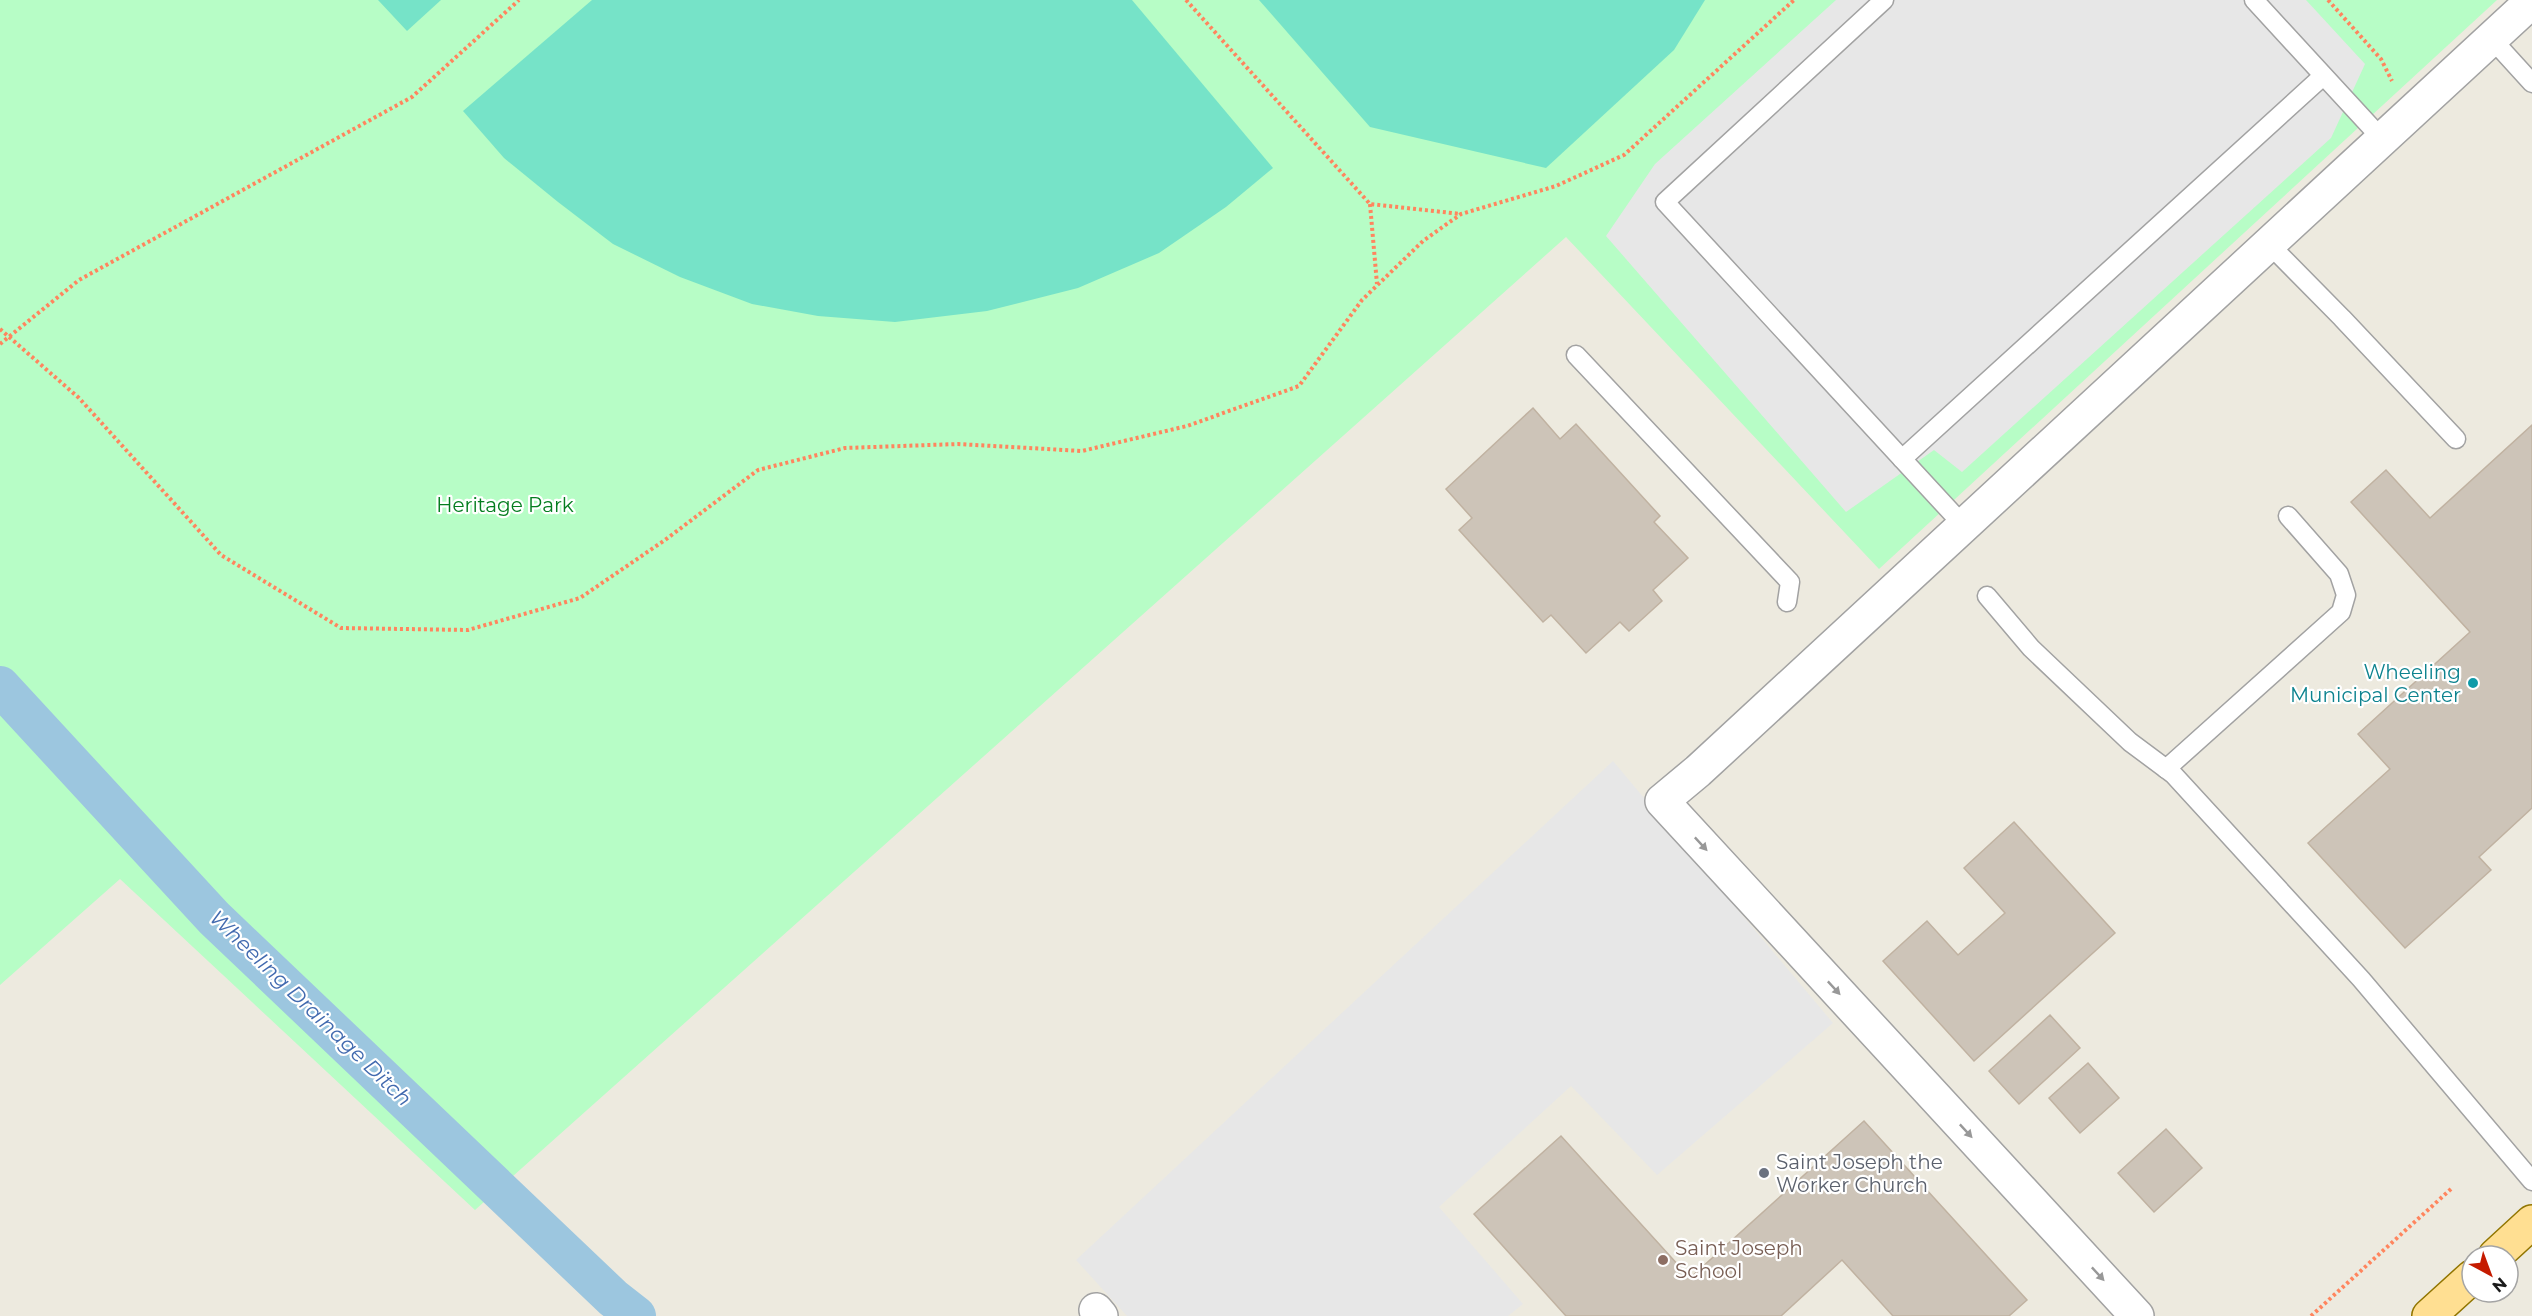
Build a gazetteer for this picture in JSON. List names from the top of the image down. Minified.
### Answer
{"water":["Wheeling Drainage Ditch"],"parks":["Heritage Park"],"places":["Wheeling Municipal Center","Saint Joseph the Worker Church","Saint Joseph School"],"north":"bottom right"}
